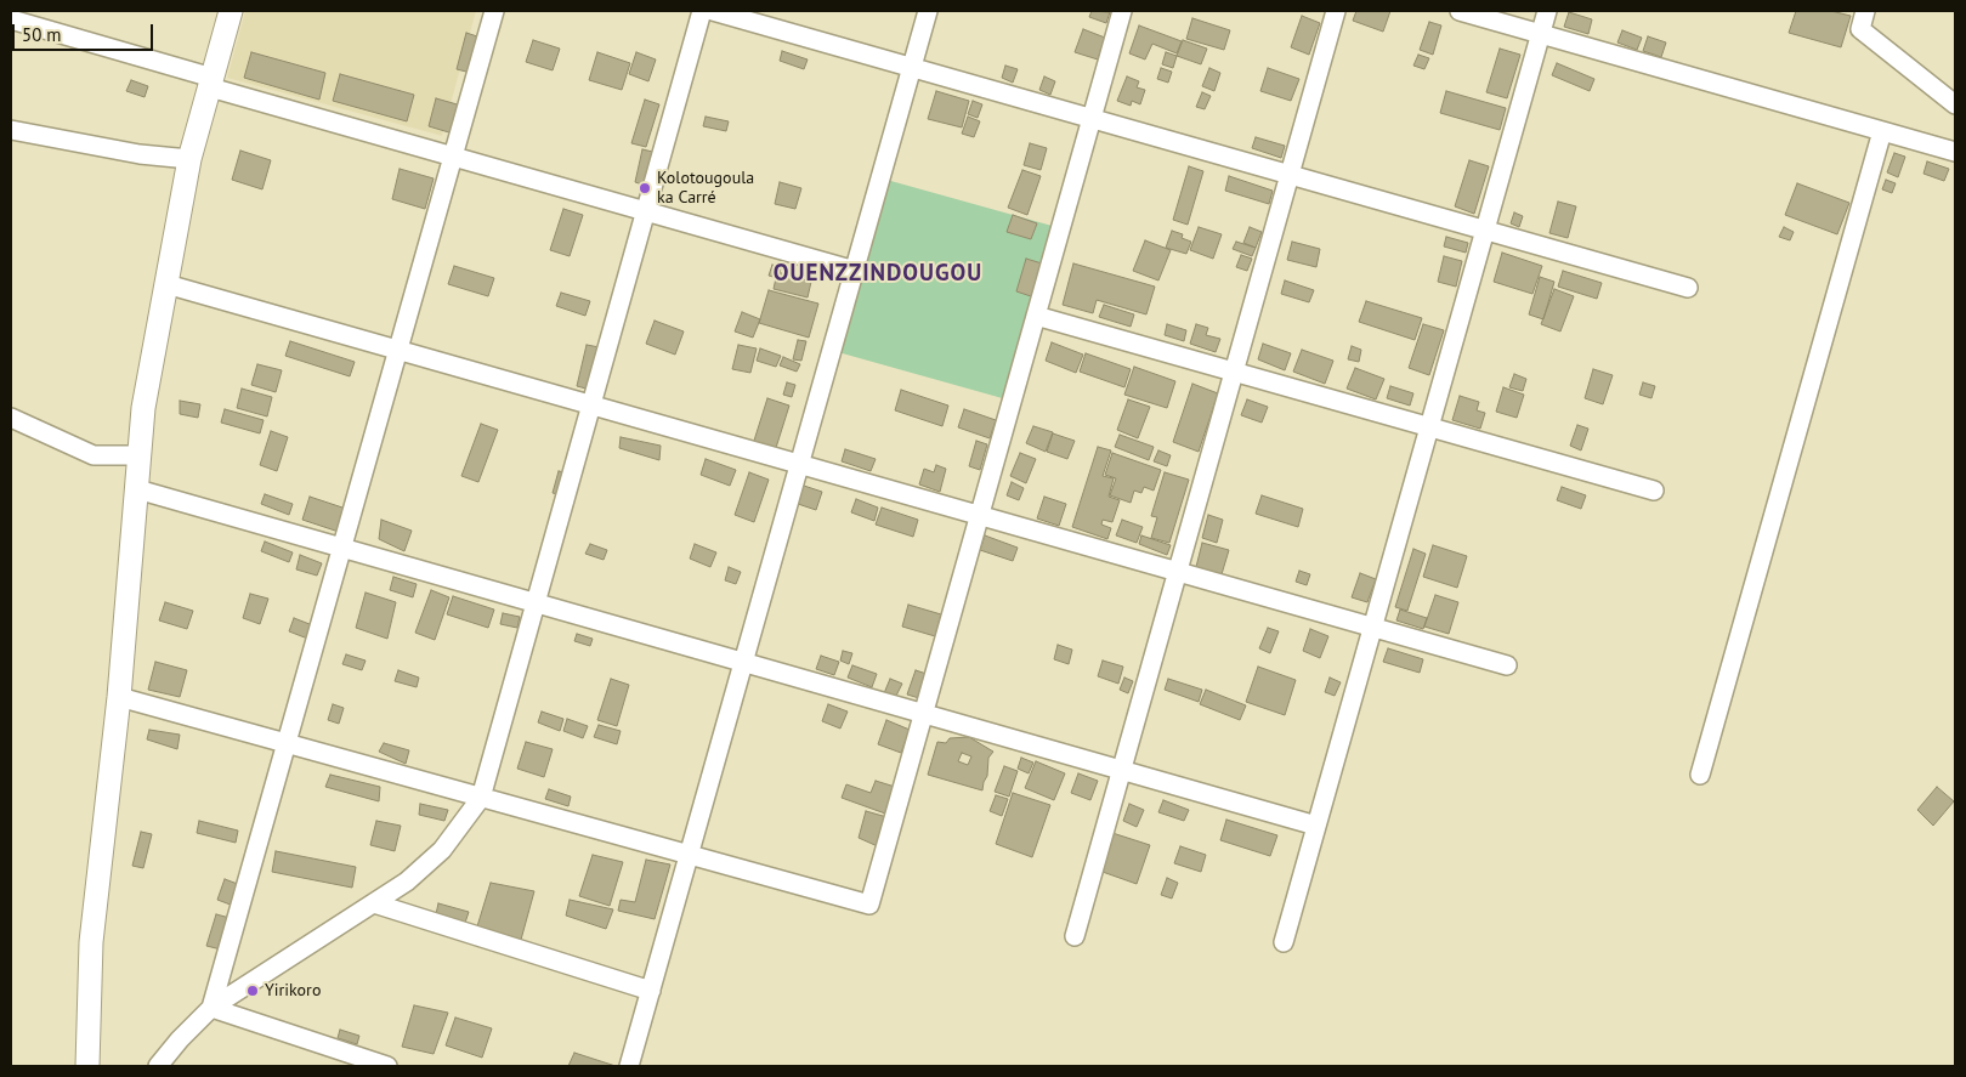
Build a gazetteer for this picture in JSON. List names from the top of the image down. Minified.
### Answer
{"districts":["OUENZZINDOUGOU"],"places":["Kolotougoula ka Carré","Yirikoro"],"scale_bar":"50 m"}
